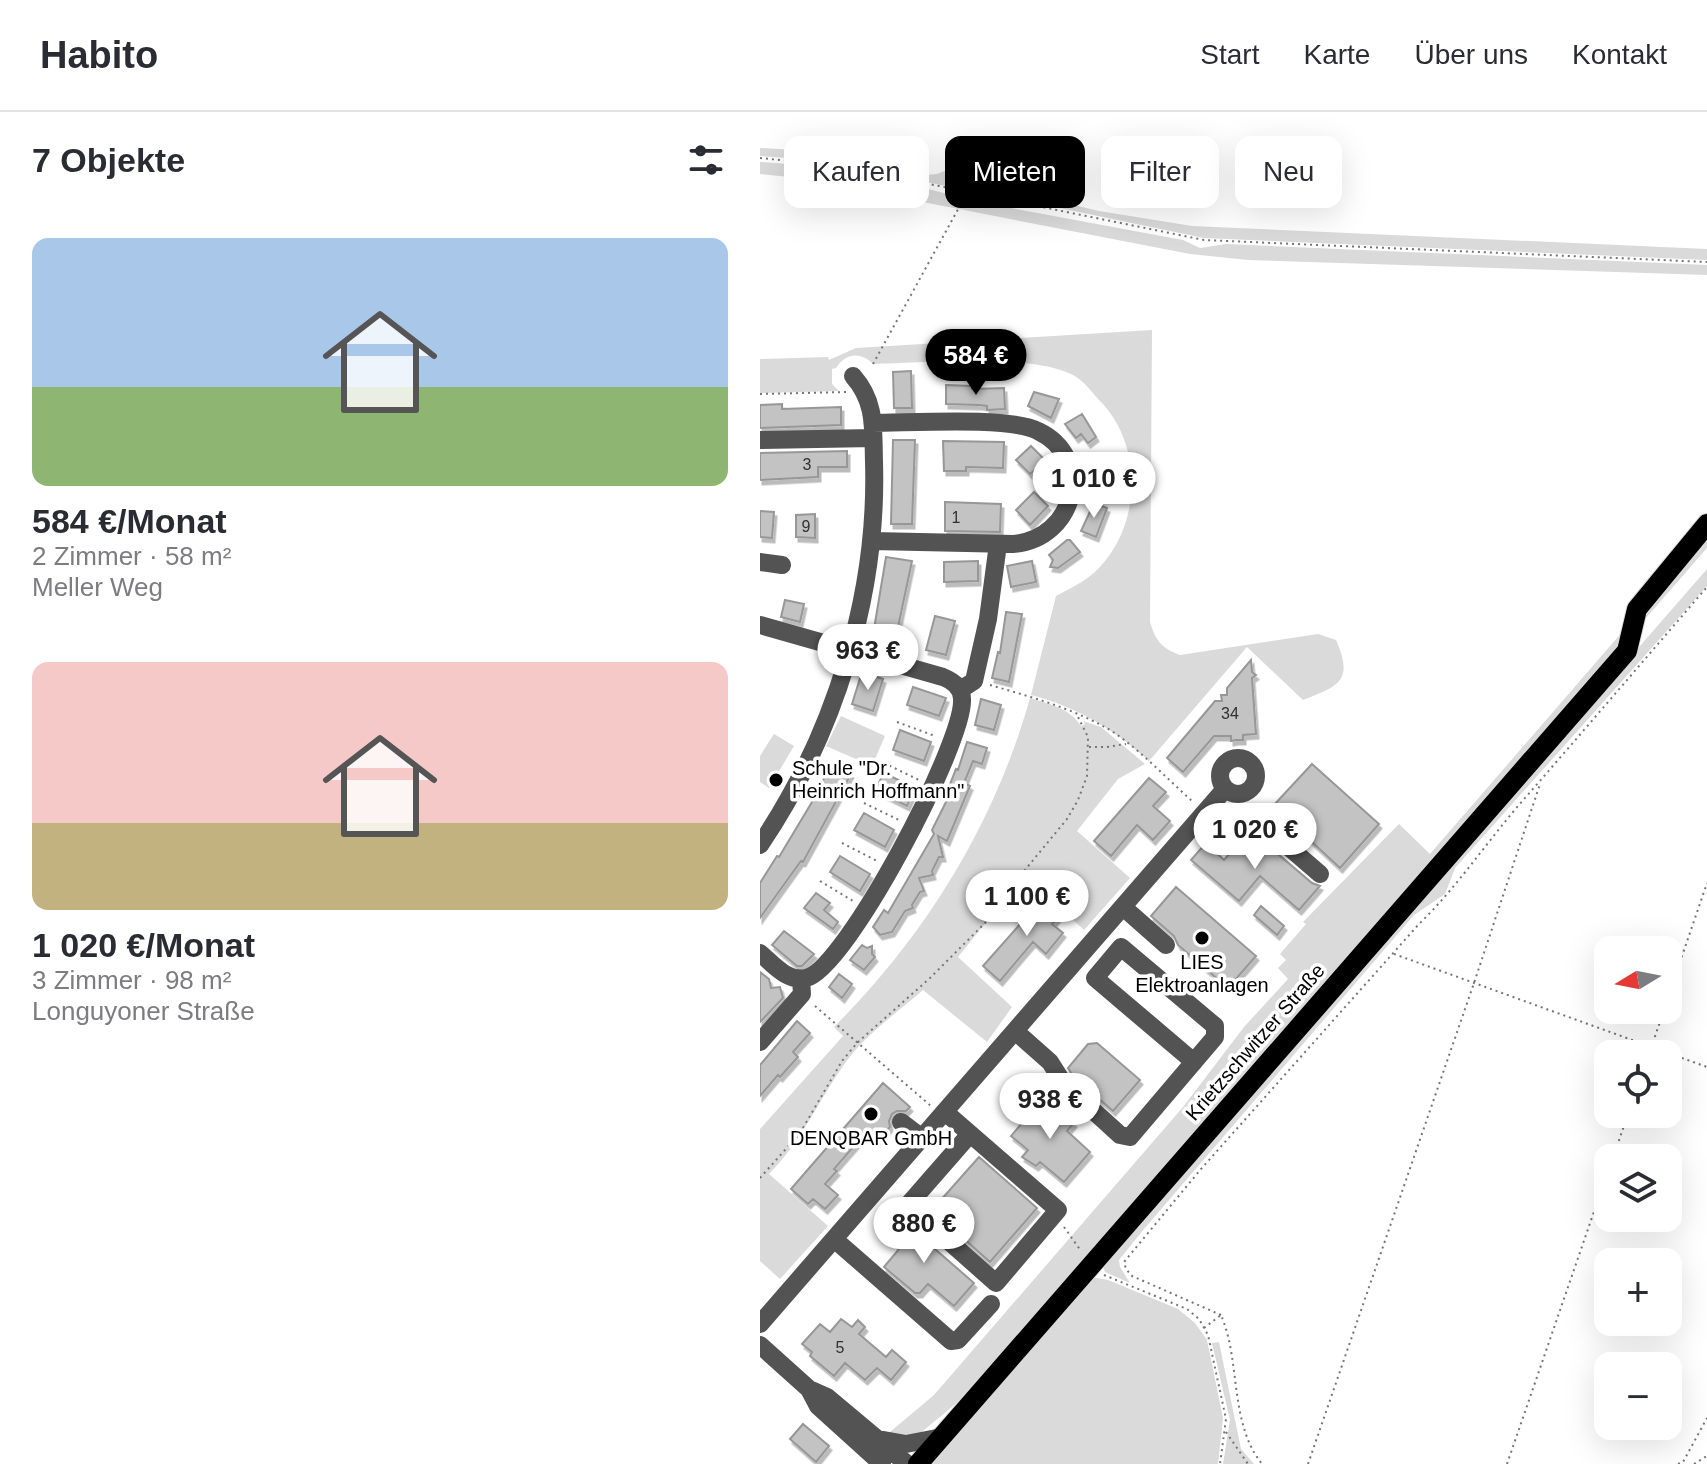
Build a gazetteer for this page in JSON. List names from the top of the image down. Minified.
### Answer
{"streets":{"main road":["Krietzschwitzer Straße"]},"places":["Schule \"Dr. Heinrich Hoffmann\"","LIES Elektroanlagen","DENQBAR GmbH"],"house_numbers":["3","1","9","34","5"],"north":"left","page":{"header":"Habito","nav":["Start","Karte","Über uns","Kontakt"],"heading":"7 Objekte","chip":["Kaufen","Mieten","Filter","Neu"],"list":[{"name":"584 €/Monat","note":"2 Zimmer · 58 m² · Meller Weg"},{"name":"1 020 €/Monat","note":"3 Zimmer · 98 m² · Longuyoner Straße"}],"price":["584 €","1 010 €","963 €","1 020 €","1 100 €","938 €","880 €"],"map_buttons":["+","−"]}}
